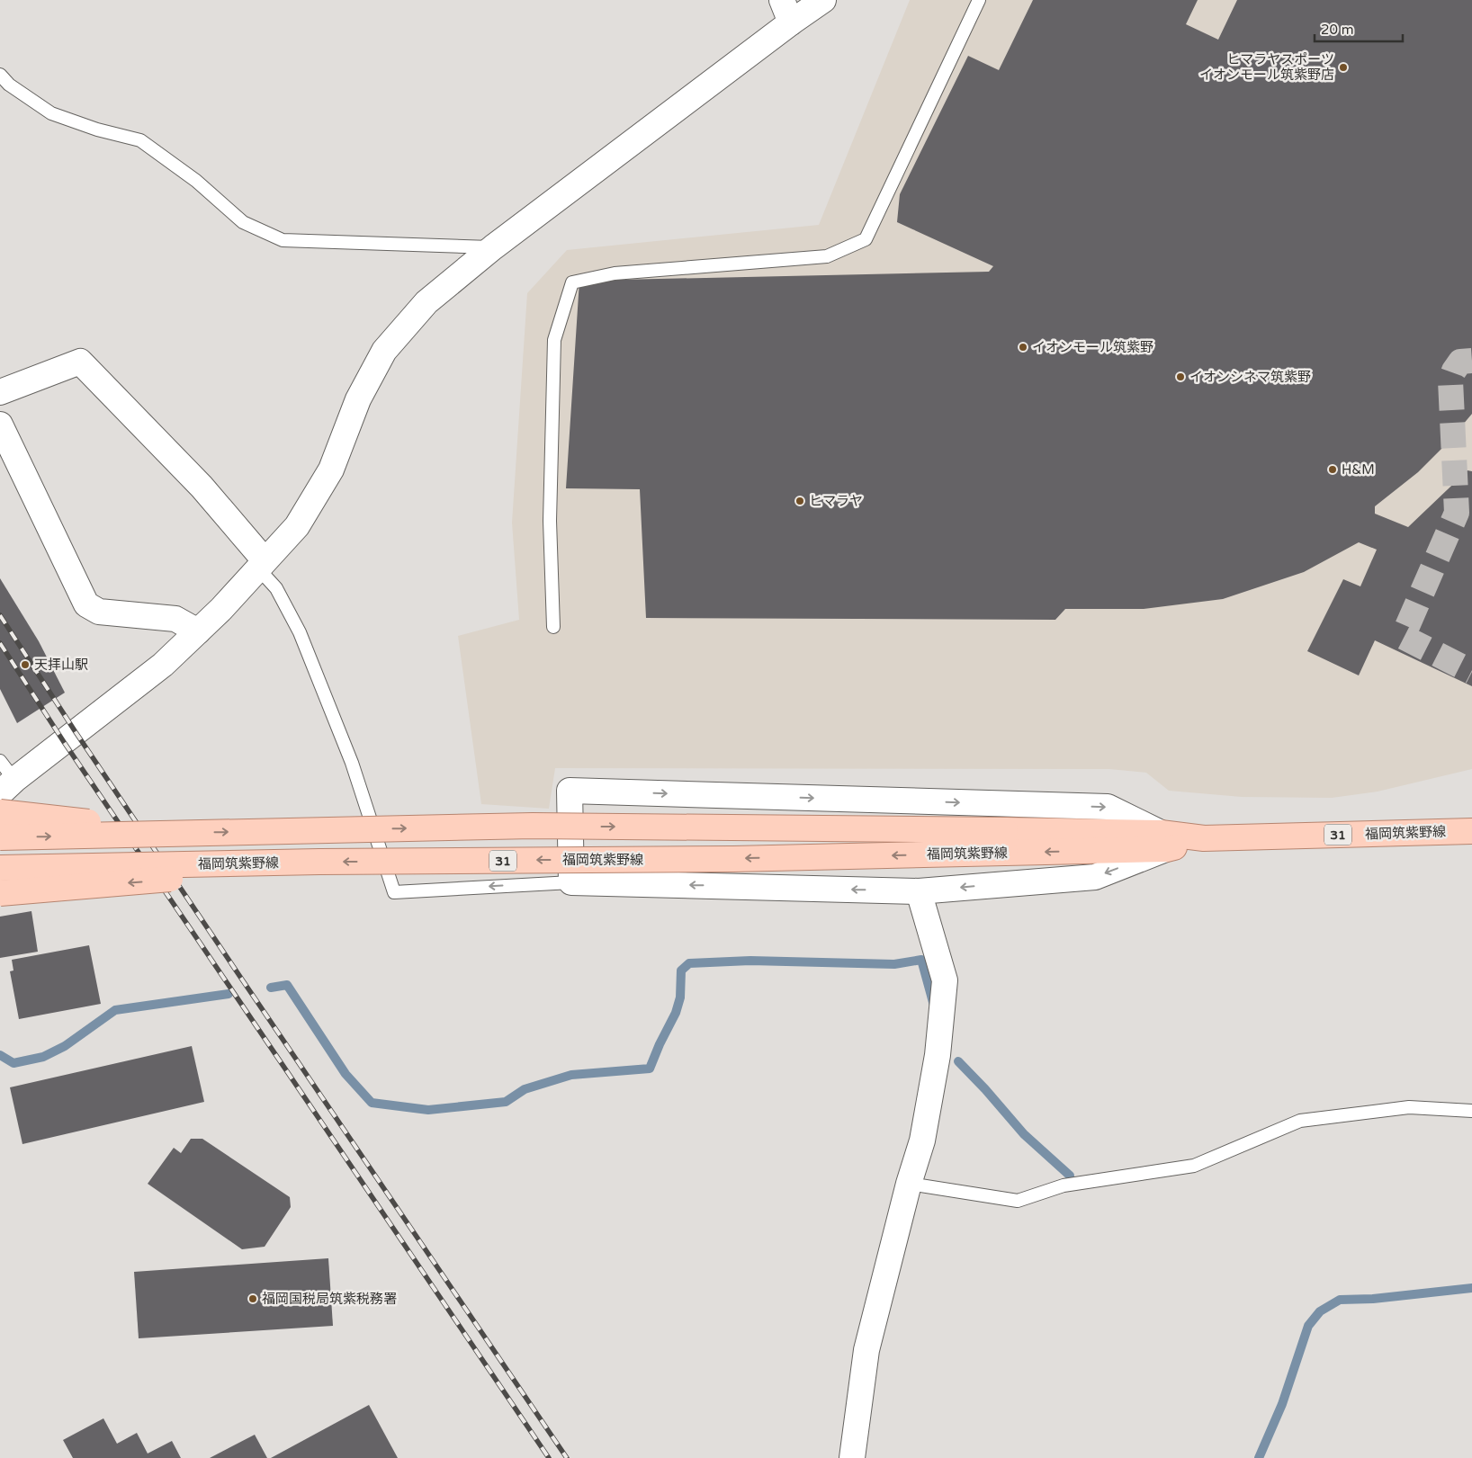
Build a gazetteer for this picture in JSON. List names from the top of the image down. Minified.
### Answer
{"streets":{"main road":["福岡筑紫野線","31"]},"places":["ヒマラヤスポーツ イオンモール筑紫野店","イオンモール筑紫野","イオンシネマ筑紫野","H&M","ヒマラヤ","天拝山駅","福岡国税局筑紫税務署"],"scale_bar":"20 m"}
